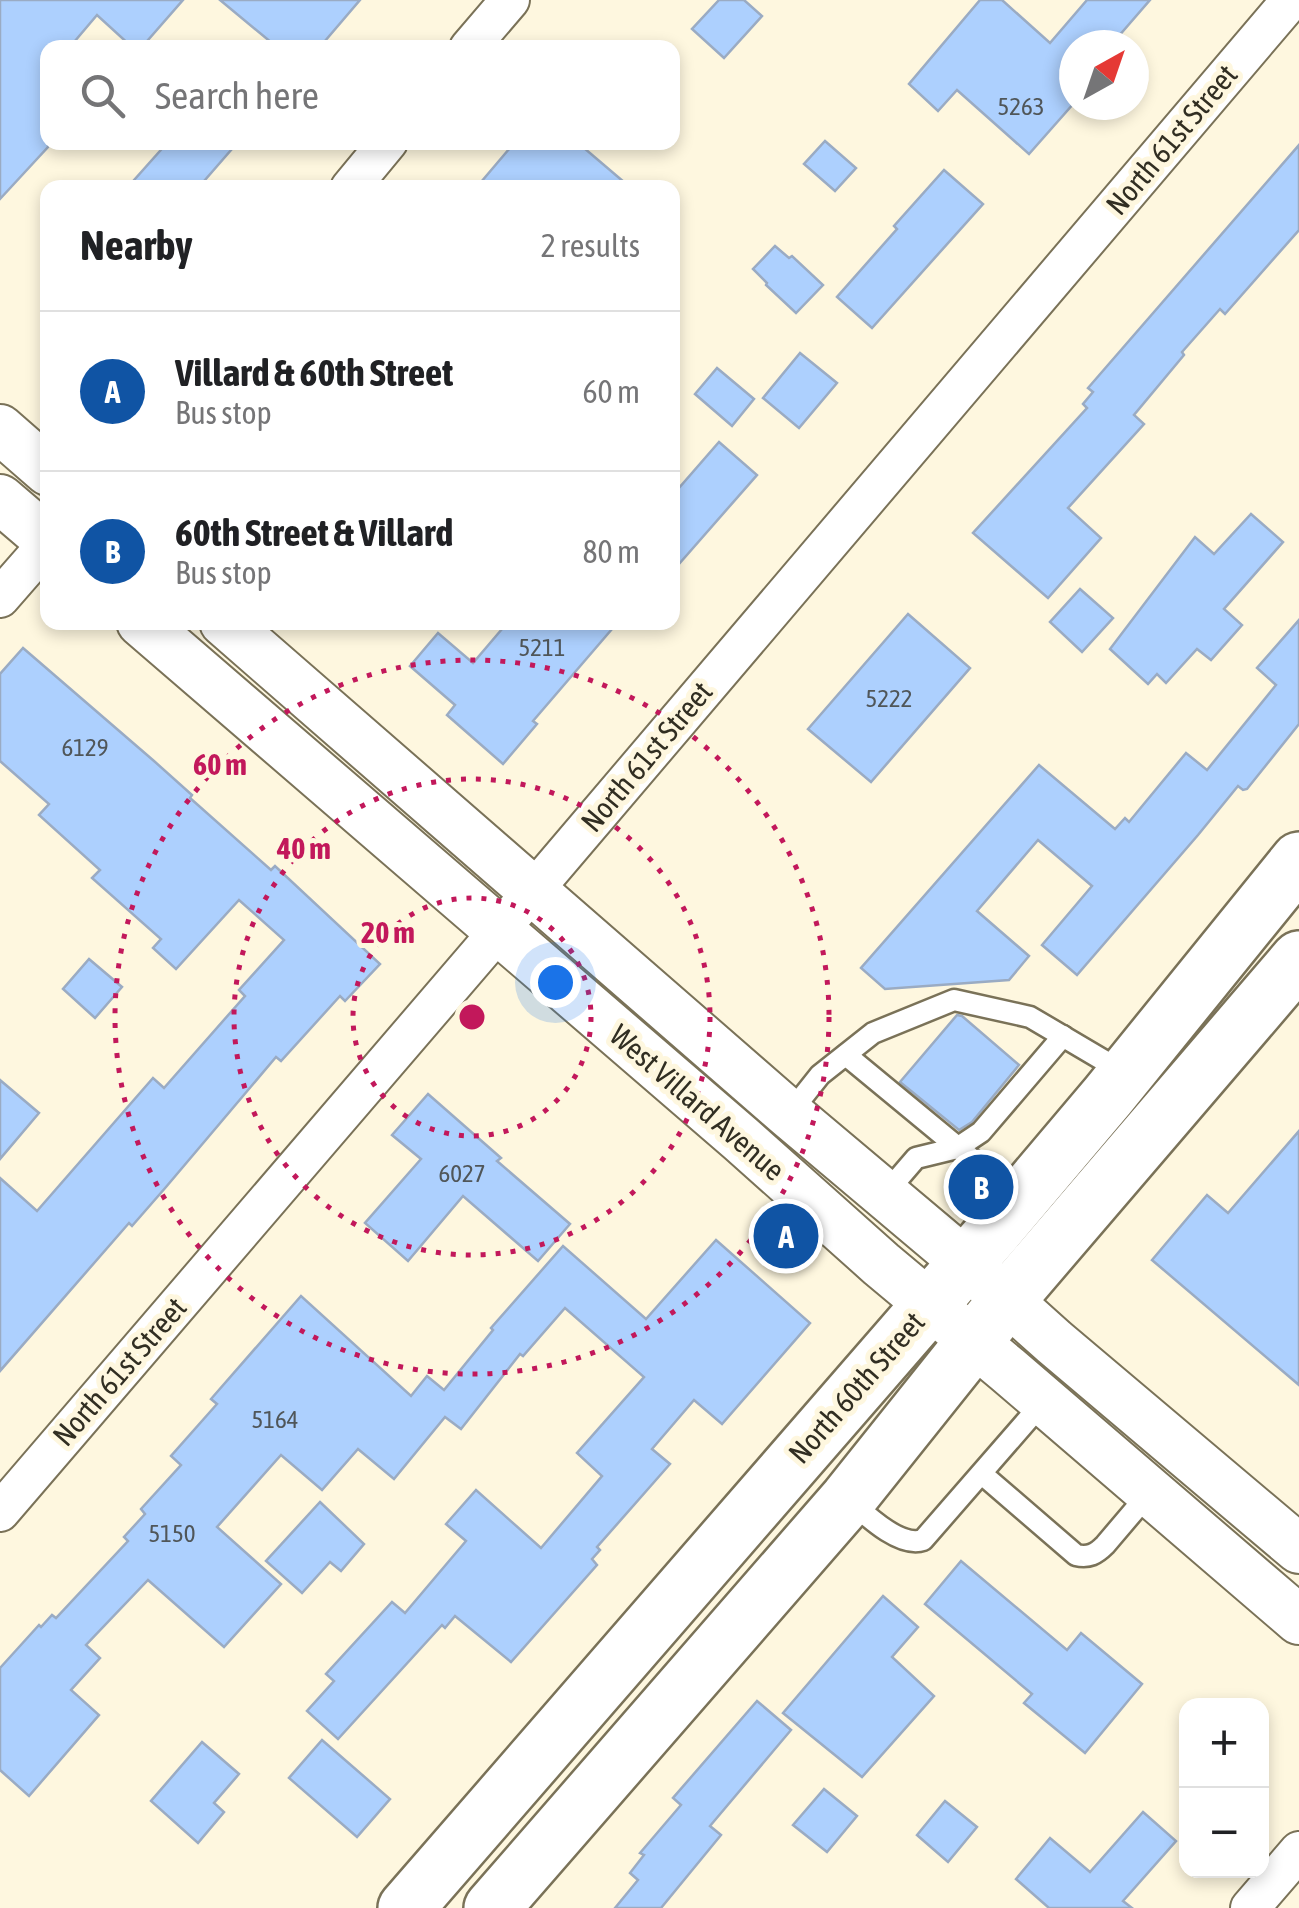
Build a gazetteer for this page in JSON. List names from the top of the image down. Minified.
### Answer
{"streets":{"main road":["North 60th Street"],"street":["North 61st Street","West Villard Avenue"]},"crossings":[["North 61st Street","West Villard Avenue"],["West Villard Avenue","North 60th Street"]],"house_numbers":["5263","5211","5222","6129","6027","5164","5150"],"north":"top right","page":{"search":"Search here","heading":["Nearby","2 results"],"list":[{"mark":"A","name":"Villard & 60th Street","note":"Bus stop","value":"60 m"},{"mark":"B","name":"60th Street & Villard","note":"Bus stop","value":"80 m"}],"pins":["B","A"],"map_buttons":["+","−"]},"rings":["60 m","40 m","20 m"]}
